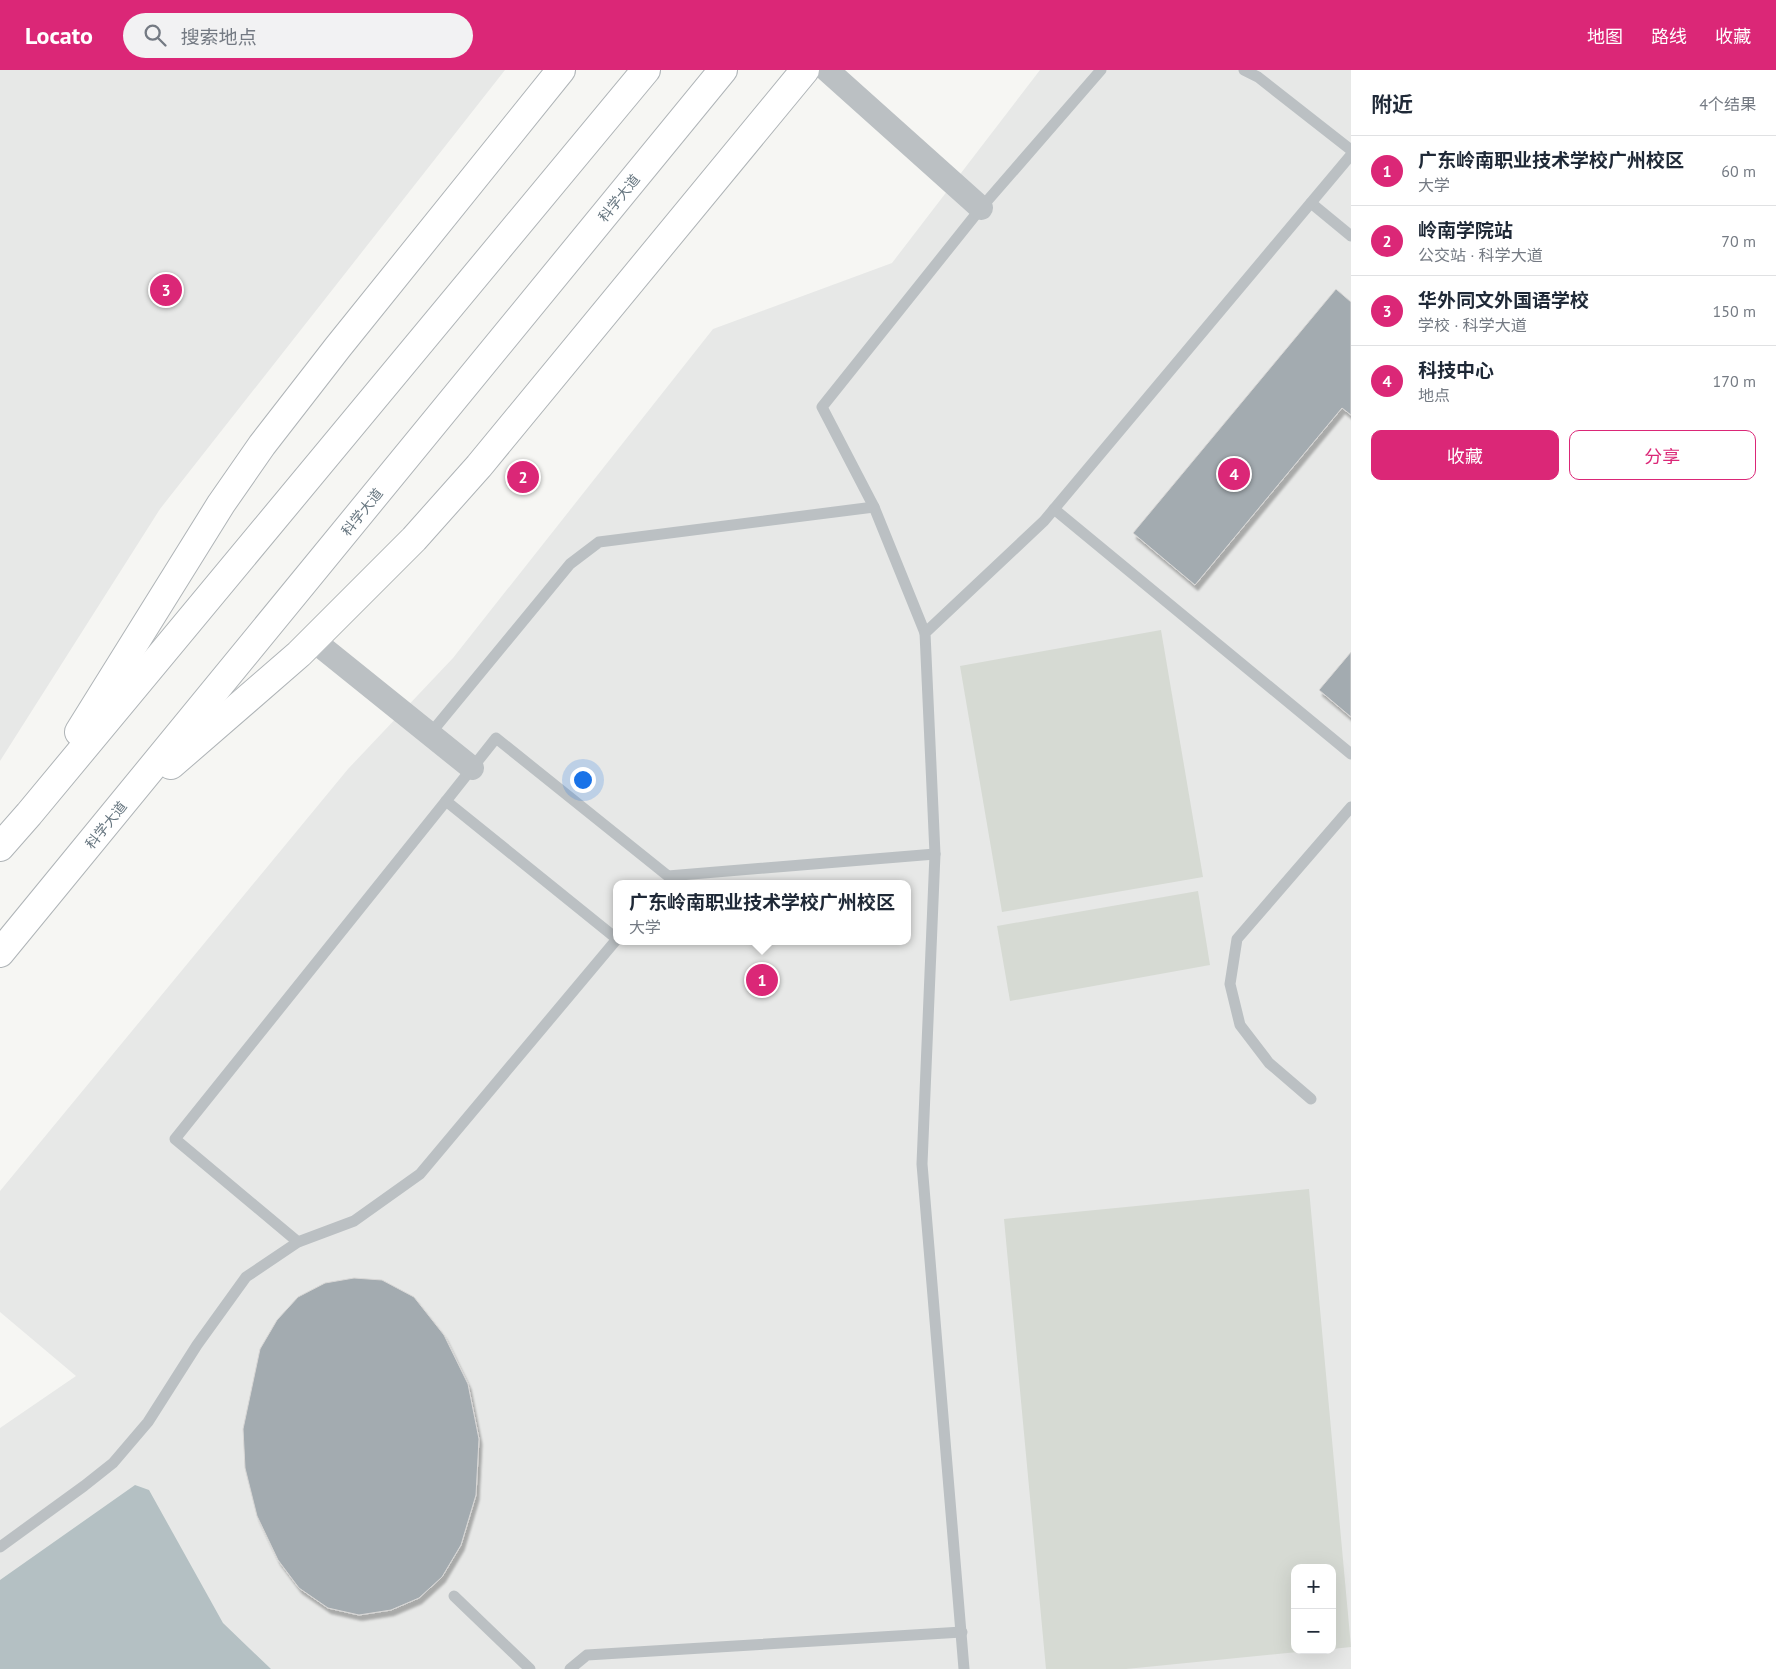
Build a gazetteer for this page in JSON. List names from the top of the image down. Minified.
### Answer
{"streets":{"main road":["科学大道"]},"page":{"header":"Locato","search":"搜索地点","nav":["地图","路线","收藏"],"heading":["附近","4个结果"],"list":[{"mark":"1","name":"广东岭南职业技术学校广州校区","note":"大学","value":"60 m"},{"mark":"2","name":"岭南学院站","note":"公交站 · 科学大道","value":"70 m"},{"mark":"3","name":"华外同文外国语学校","note":"学校 · 科学大道","value":"150 m"},{"mark":"4","name":"科技中心","note":"地点","value":"170 m"}],"pins":["3","4","2","1"],"buttons":["收藏","分享"],"popup":["广东岭南职业技术学校广州校区","大学"],"map_buttons":["+","−"]}}
